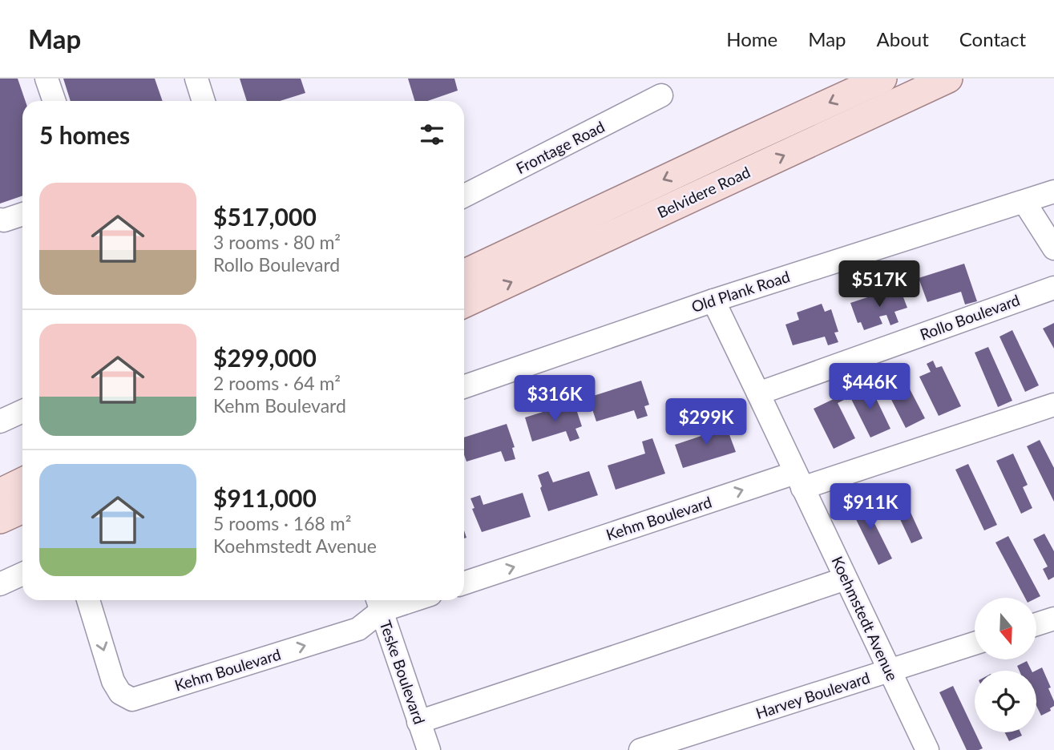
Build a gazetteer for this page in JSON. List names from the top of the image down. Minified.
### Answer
{"streets":{"main road":["Belvidere Road"],"street":["Frontage Road","Old Plank Road","Rollo Boulevard","Kehm Boulevard","Koehmstedt Avenue","Teske Boulevard","Harvey Boulevard"]},"crossings":[["Old Plank Road","Koehmstedt Avenue"],["Rollo Boulevard","Koehmstedt Avenue"],["Kehm Boulevard","Koehmstedt Avenue"],["Kehm Boulevard","Teske Boulevard"],["Koehmstedt Avenue","Harvey Boulevard"]],"north":"bottom","page":{"header":"Map","nav":["Home","Map","About","Contact"],"heading":"5 homes","list":[{"name":"$517,000","note":"3 rooms · 80 m² · Rollo Boulevard"},{"name":"$299,000","note":"2 rooms · 64 m² · Kehm Boulevard"},{"name":"$911,000","note":"5 rooms · 168 m² · Koehmstedt Avenue"}],"price":["$517K","$446K","$316K","$299K","$911K"]}}
